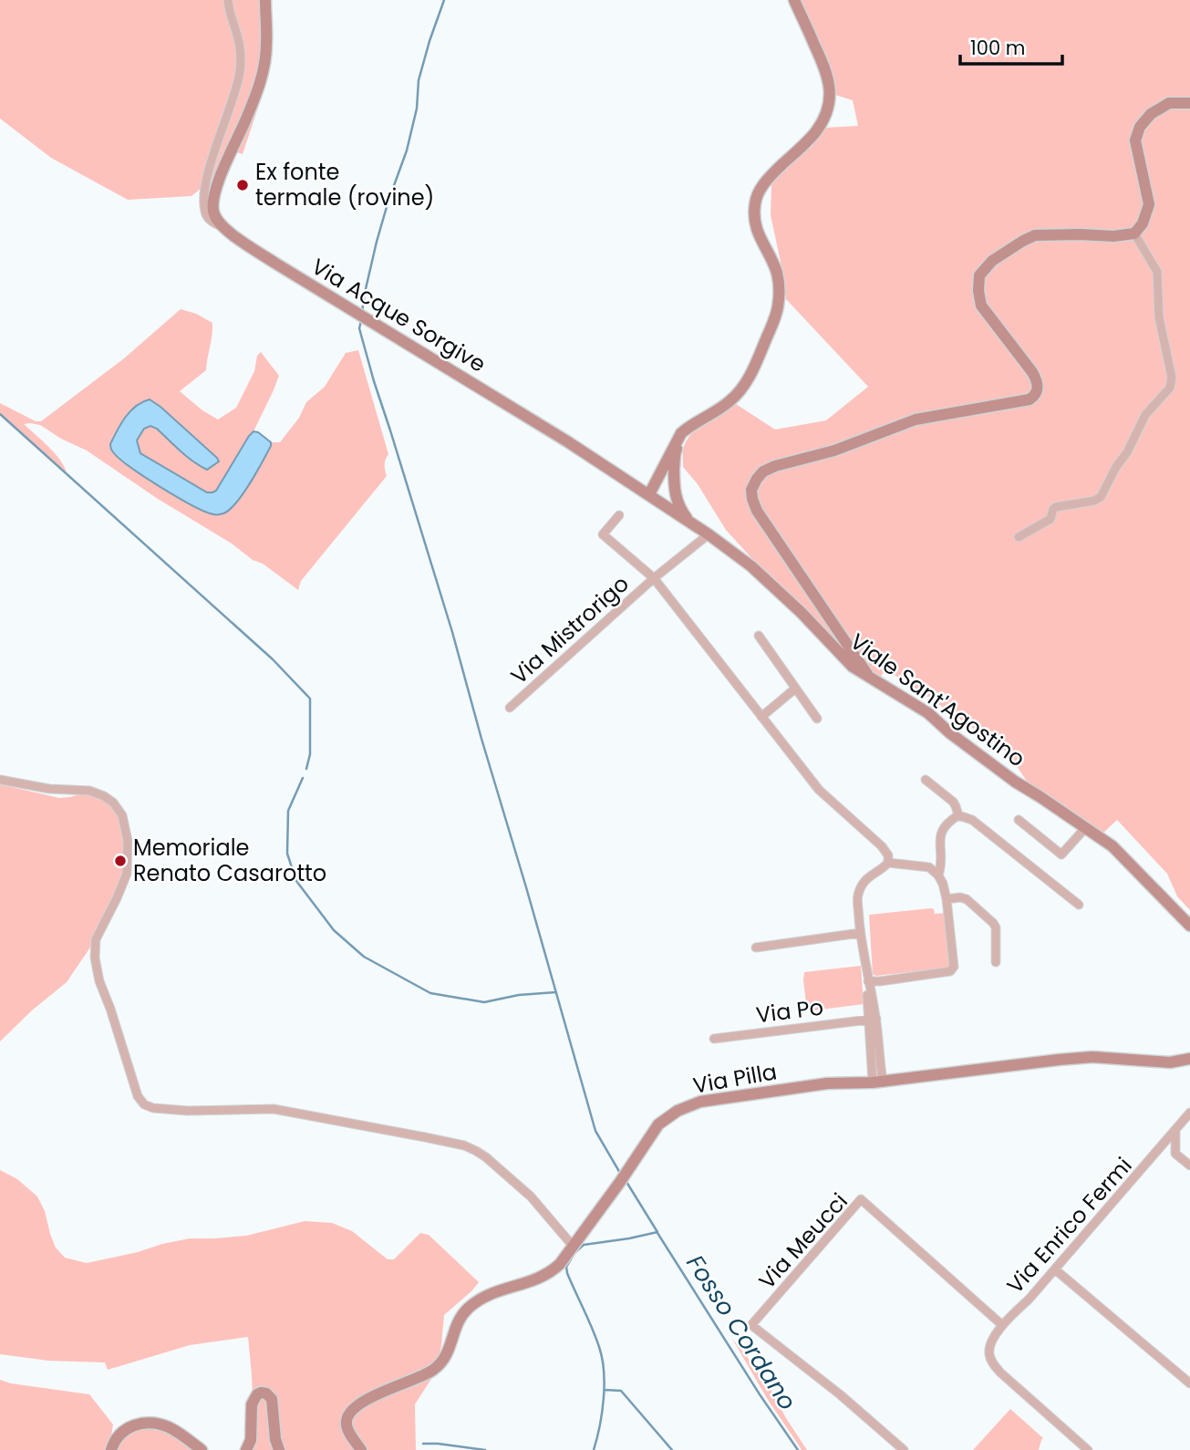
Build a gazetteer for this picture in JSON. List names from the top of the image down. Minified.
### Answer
{"streets":{"street":["Via Acque Sorgive","Via Mistrorigo","Viale Sant'Agostino","Via Po","Via Pilla","Via Enrico Fermi","Via Meucci"]},"crossings":[["Via Acque Sorgive","Viale Sant'Agostino"],["Via Mistrorigo","Viale Sant'Agostino"],["Via Enrico Fermi","Via Meucci"]],"water":["Fosso Cordano"],"places":["Ex fonte termale (rovine)","Memoriale Renato Casarotto"],"scale_bar":"100 m"}
